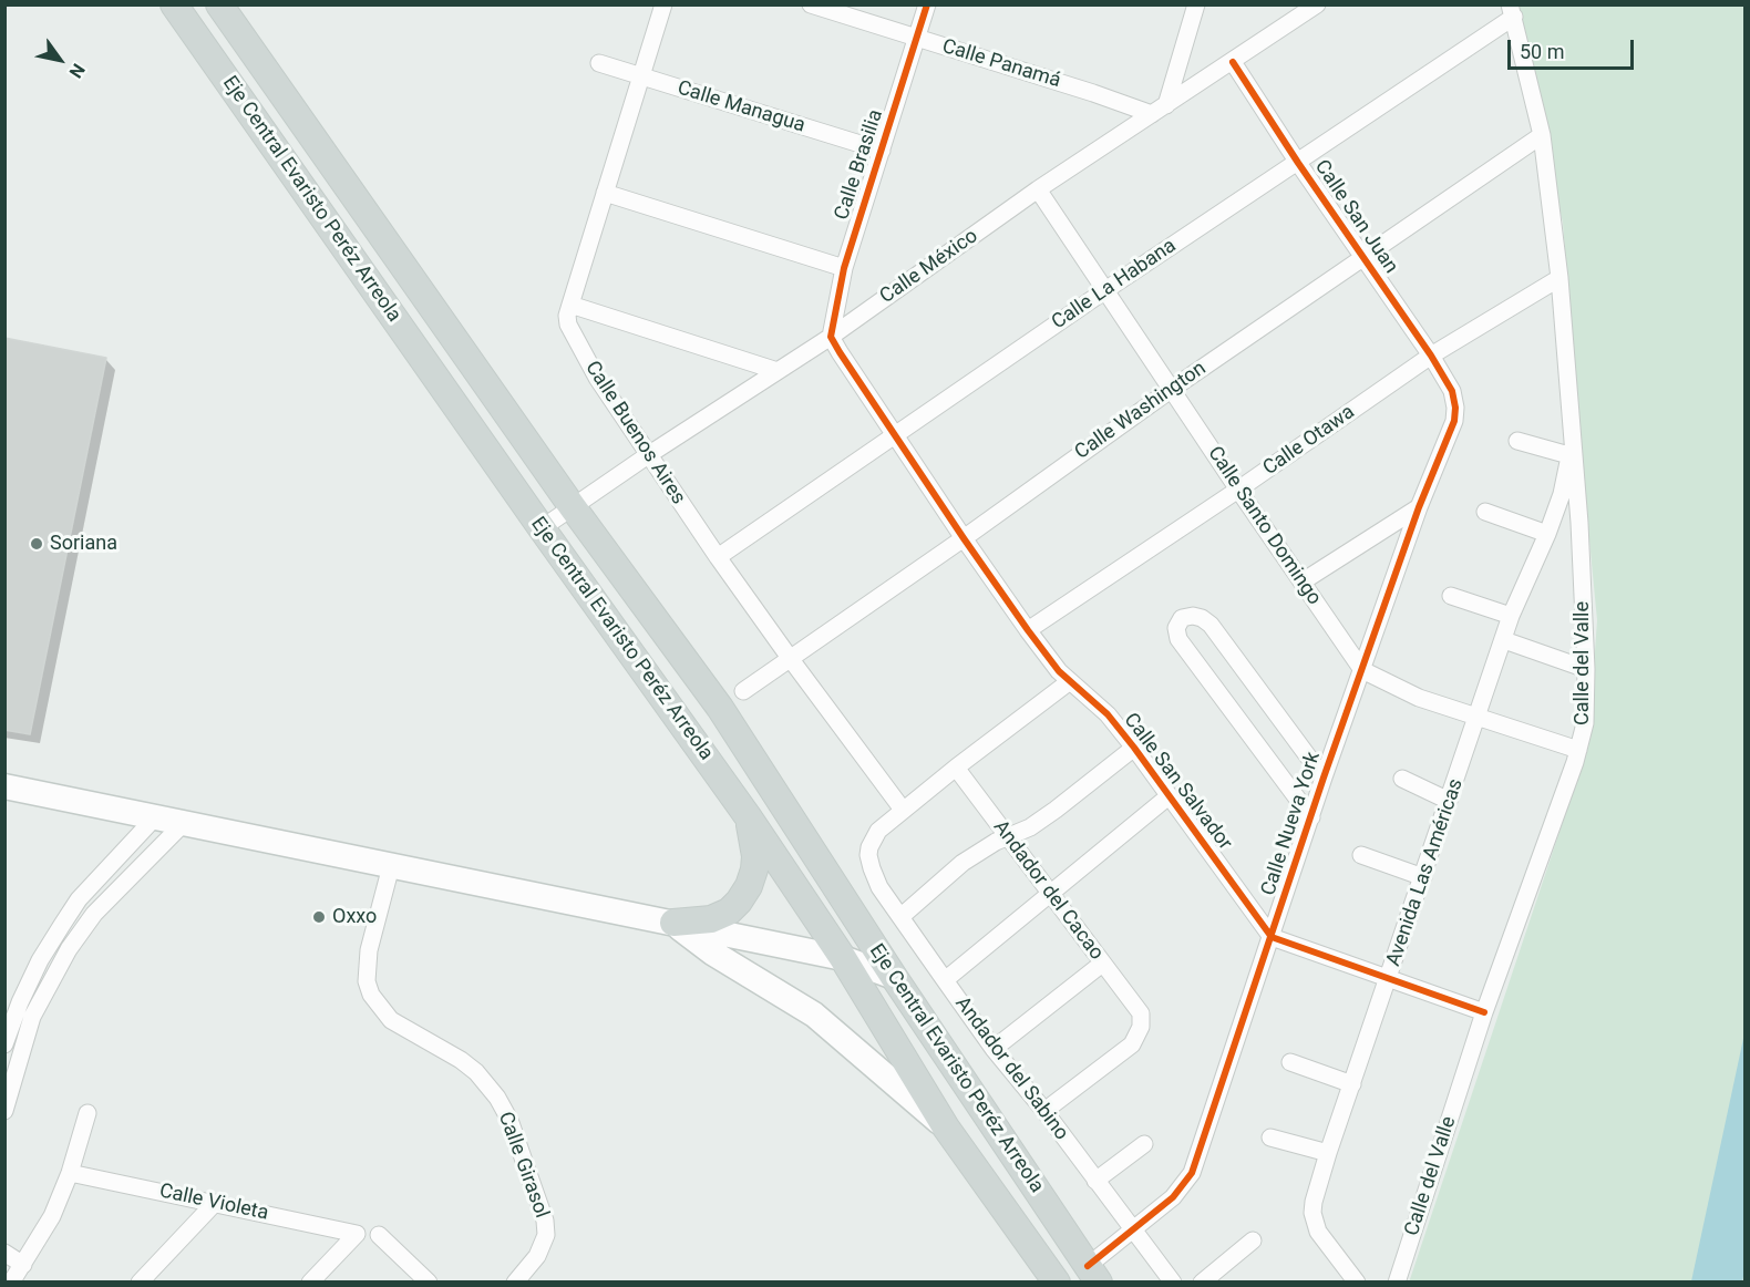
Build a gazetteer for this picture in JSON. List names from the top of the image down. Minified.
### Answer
{"streets":{"main road":["Eje Central Evaristo Peréz Arreola"],"street":["Calle Panamá","Calle Managua","Calle Brasilia","Calle San Juan","Calle México","Calle La Habana","Calle Washington","Calle Buenos Aires","Calle Otawa","Calle Santo Domingo","Calle del Valle","Calle San Salvador","Calle Nueva York","Avenida Las Américas","Andador del Cacao","Andador del Sabino","Calle Girasol","Calle Violeta"]},"crossings":[["Calle Panamá","Calle Brasilia"],["Calle Panamá","Calle México"],["Calle Managua","Calle Brasilia"],["Calle Managua","Calle Buenos Aires"],["Calle Brasilia","Calle México"],["Calle Brasilia","Calle San Salvador"],["Eje Central Evaristo Peréz Arreola","Calle México"],["Eje Central Evaristo Peréz Arreola","Calle Nueva York"],["Calle San Juan","Calle México"],["Calle San Juan","Calle La Habana"],["Calle San Juan","Calle Washington"],["Calle San Juan","Calle Otawa"],["Calle San Juan","Calle Nueva York"],["Calle México","Calle Buenos Aires"],["Calle México","Calle Santo Domingo"],["Calle México","Calle San Salvador"],["Calle La Habana","Calle Buenos Aires"],["Calle La Habana","Calle Santo Domingo"],["Calle La Habana","Calle San Salvador"],["Calle Washington","Calle Buenos Aires"],["Calle Washington","Calle Santo Domingo"],["Calle Washington","Calle del Valle"],["Calle Washington","Calle San Salvador"],["Calle Buenos Aires","Andador del Sabino"],["Calle Otawa","Calle Santo Domingo"],["Calle Otawa","Calle del Valle"],["Calle Otawa","Calle San Salvador"],["Calle Santo Domingo","Calle del Valle"],["Calle Santo Domingo","Calle Nueva York"],["Calle Santo Domingo","Avenida Las Américas"],["Calle del Valle","Avenida Las Américas"],["Calle San Salvador","Calle Nueva York"],["Calle Nueva York","Andador del Sabino"],["Andador del Cacao","Andador del Sabino"]],"places":["Soriana","Oxxo"],"scale_bar":"50 m","north":"bottom right"}
